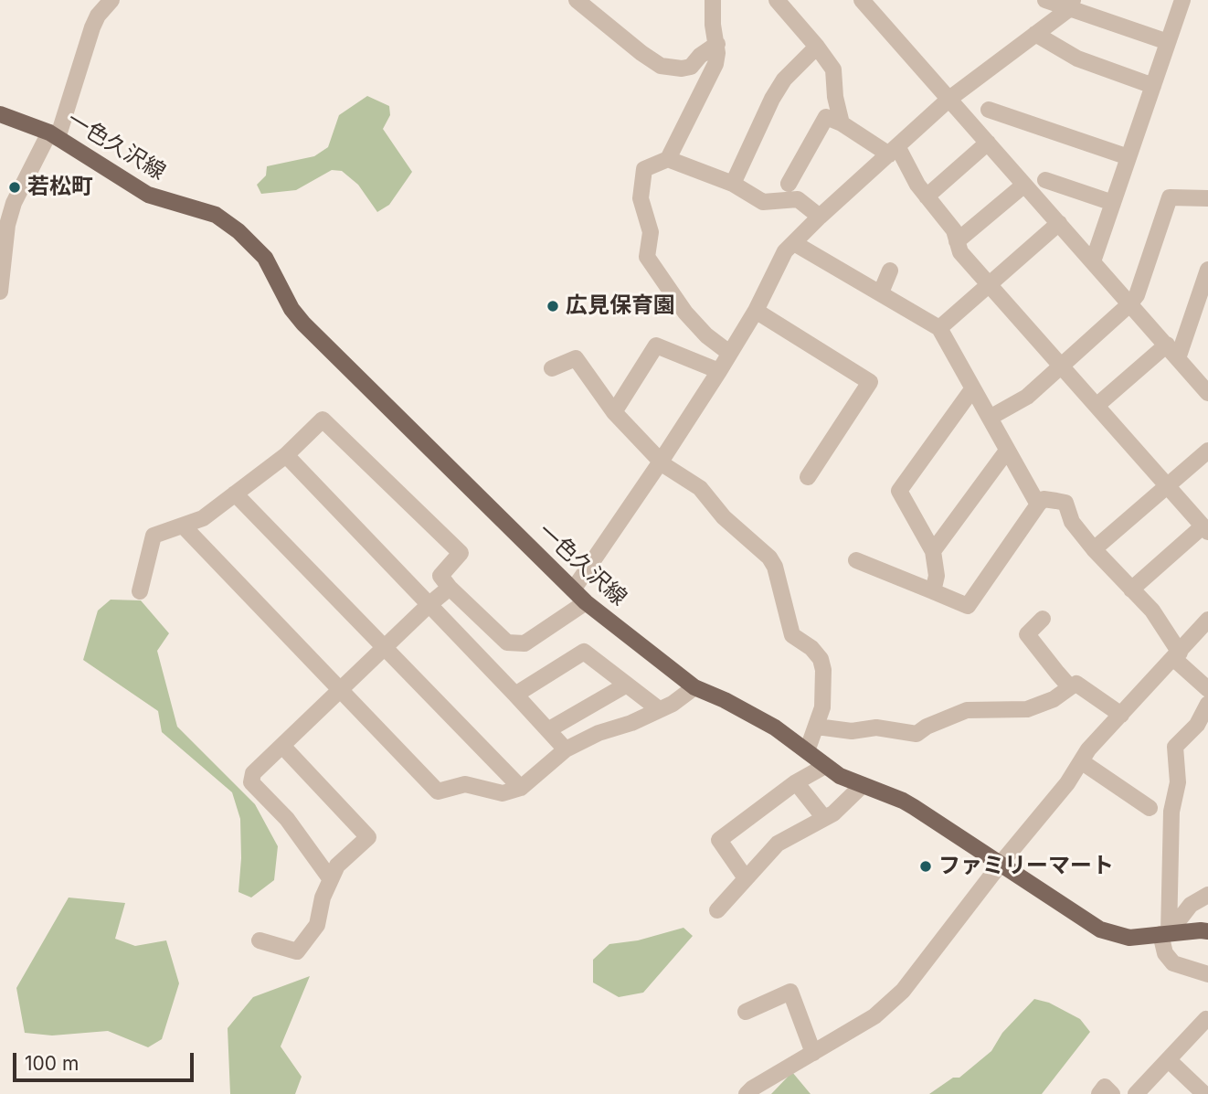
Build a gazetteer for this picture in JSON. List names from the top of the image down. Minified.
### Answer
{"streets":{"main road":["一色久沢線"]},"places":["若松町","広見保育園","ファミリーマート"],"scale_bar":"100 m"}
